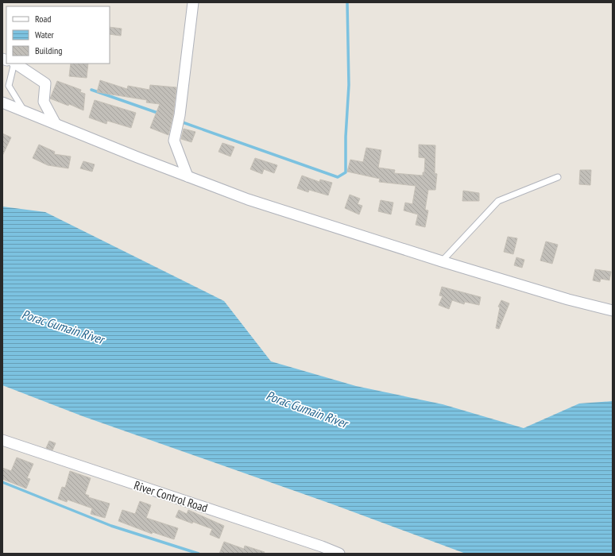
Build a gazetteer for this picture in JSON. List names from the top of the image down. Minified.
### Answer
{"streets":{"street":["River Control Road"]},"water":["Porac Gumain River"],"legend":["Road","Water","Building"]}
